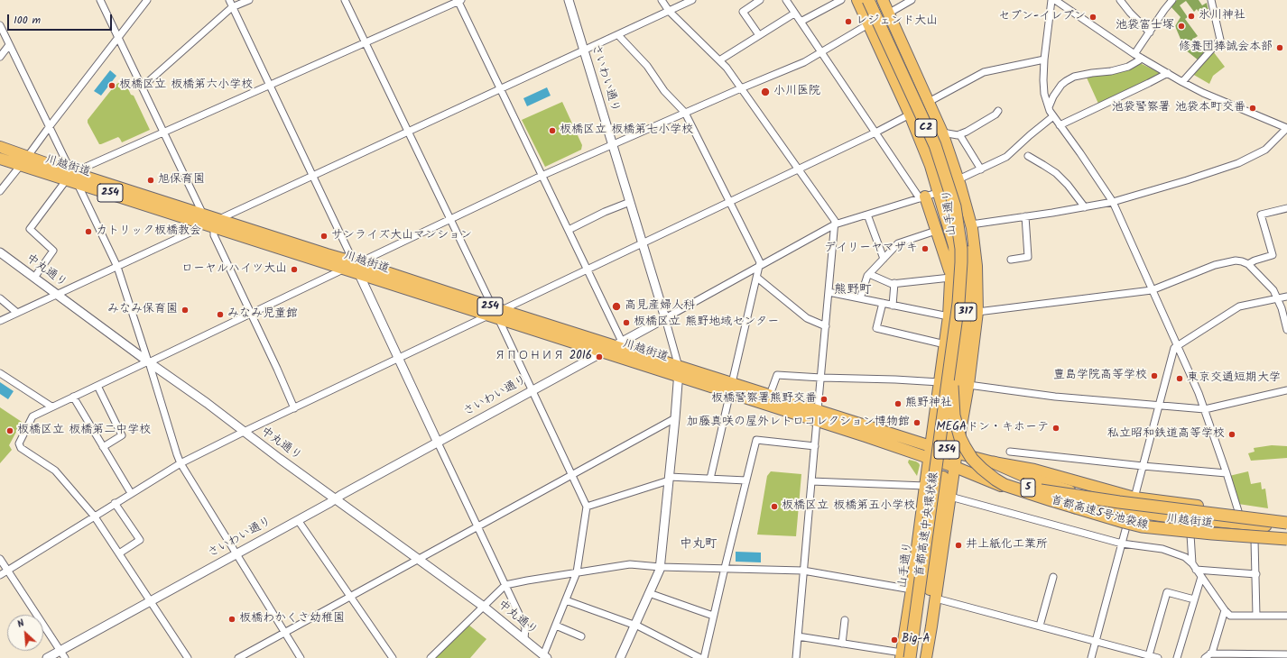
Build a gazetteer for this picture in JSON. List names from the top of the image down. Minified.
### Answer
{"streets":{"highway":["C2","5","首都高速5号池袋線","首都高速中央環状線"],"main road":["川越街道","254","山手通り","317"],"street":["さいわい通り","中丸通り"]},"crossings":[["さいわい通り","川越街道"],["さいわい通り","中丸通り"],["川越街道","317"],["山手通り","317"],["山手通り","首都高速中央環状線"],["317","首都高速中央環状線"],["首都高速5号池袋線","首都高速中央環状線"]],"districts":["熊野町","中丸町"],"places":["氷川神社","セブン-イレブン","レジェンド大山","池袋富士塚","修養団捧誠会本部","板橋区立 板橋第六小学校","小川医院","池袋警察署 池袋本町交番","板橋区立 板橋第七小学校","旭保育園","カトリック板橋教会","サンライズ大山マンション","デイリーヤマザキ","ローヤルハイツ大山","高見産婦人科","みなみ保育園","みなみ児童館","板橋区立 熊野地域センター","ЯПОНИЯ 2016","豊島学院高等学校","東京交通短期大学","板橋警察署熊野交番","熊野神社","加藤真咲の屋外レトロコレクション博物館","MEGAドン・キホーテ","板橋区立 板橋第二中学校","私立昭和鉄道高等学校","板橋区立 板橋第五小学校","井上紙化工業所","板橋わかくさ幼稚園","Big-A"],"scale_bar":"100 m","north":"top left"}
